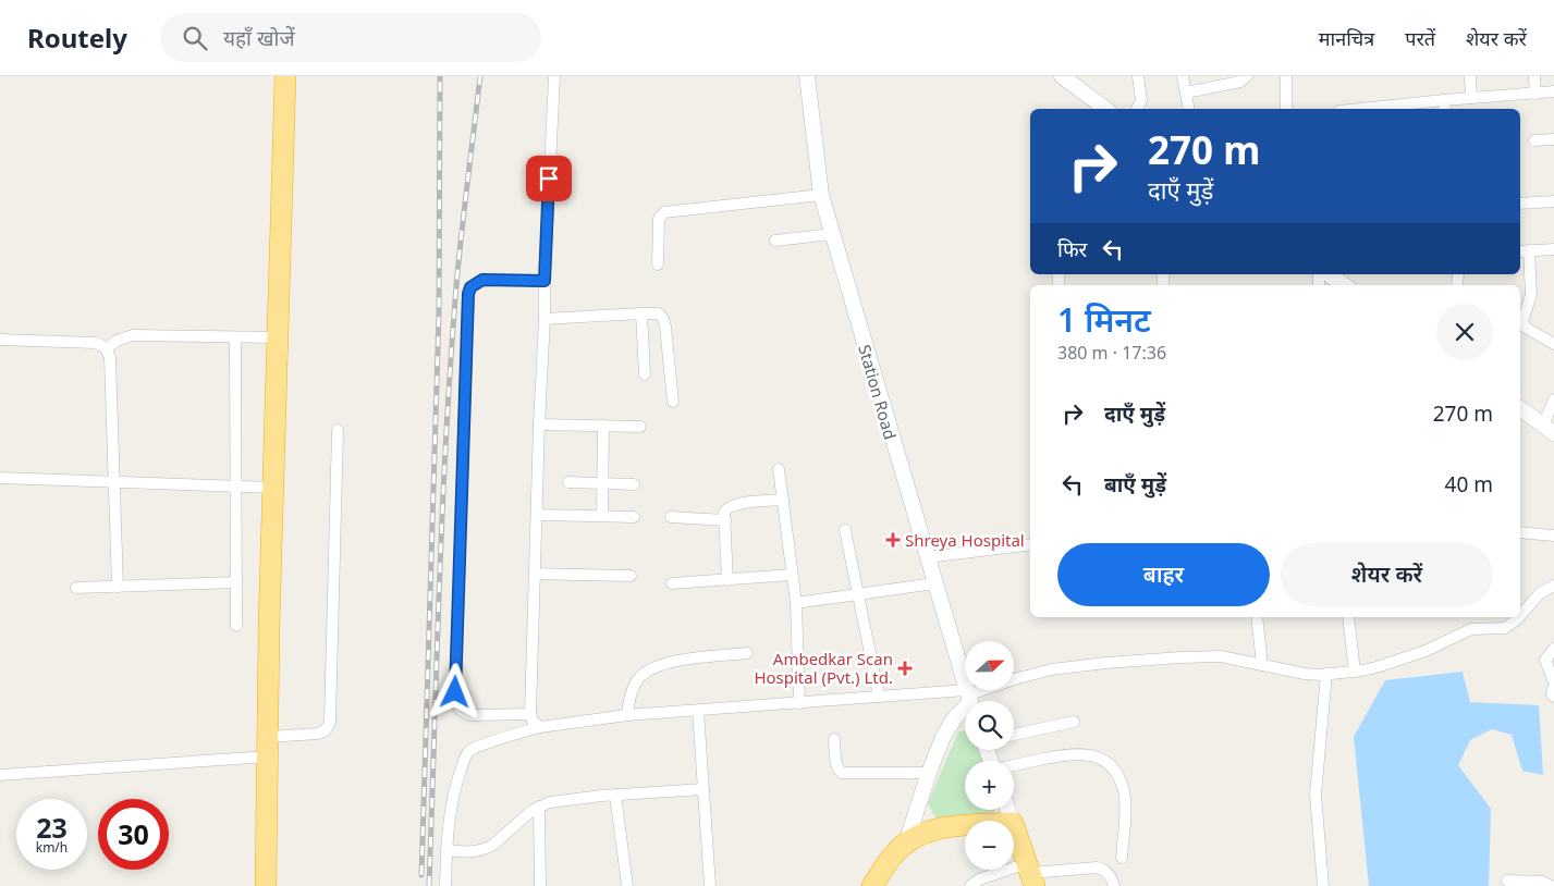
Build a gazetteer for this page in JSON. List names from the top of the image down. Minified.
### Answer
{"streets":{"street":["Station Road"]},"places":{"health":["Shreya Hospital","Ambedkar Scan Hospital (Pvt.) Ltd."]},"north":"right","page":{"header":"Routely","search":"यहाँ खोजें","nav":["मानचित्र","परतें","शेयर करें"],"turn":["270 m","दाएँ मुड़ें"],"then":"फिर","heading":["1 मिनट","380 m · 17:36"],"list":[{"name":"दाएँ मुड़ें","value":"270 m"},{"name":"बाएँ मुड़ें","value":"40 m"}],"buttons":["बाहर","शेयर करें"],"map_buttons":["+","−"],"speed":"23 km/h","limit":"30"}}
